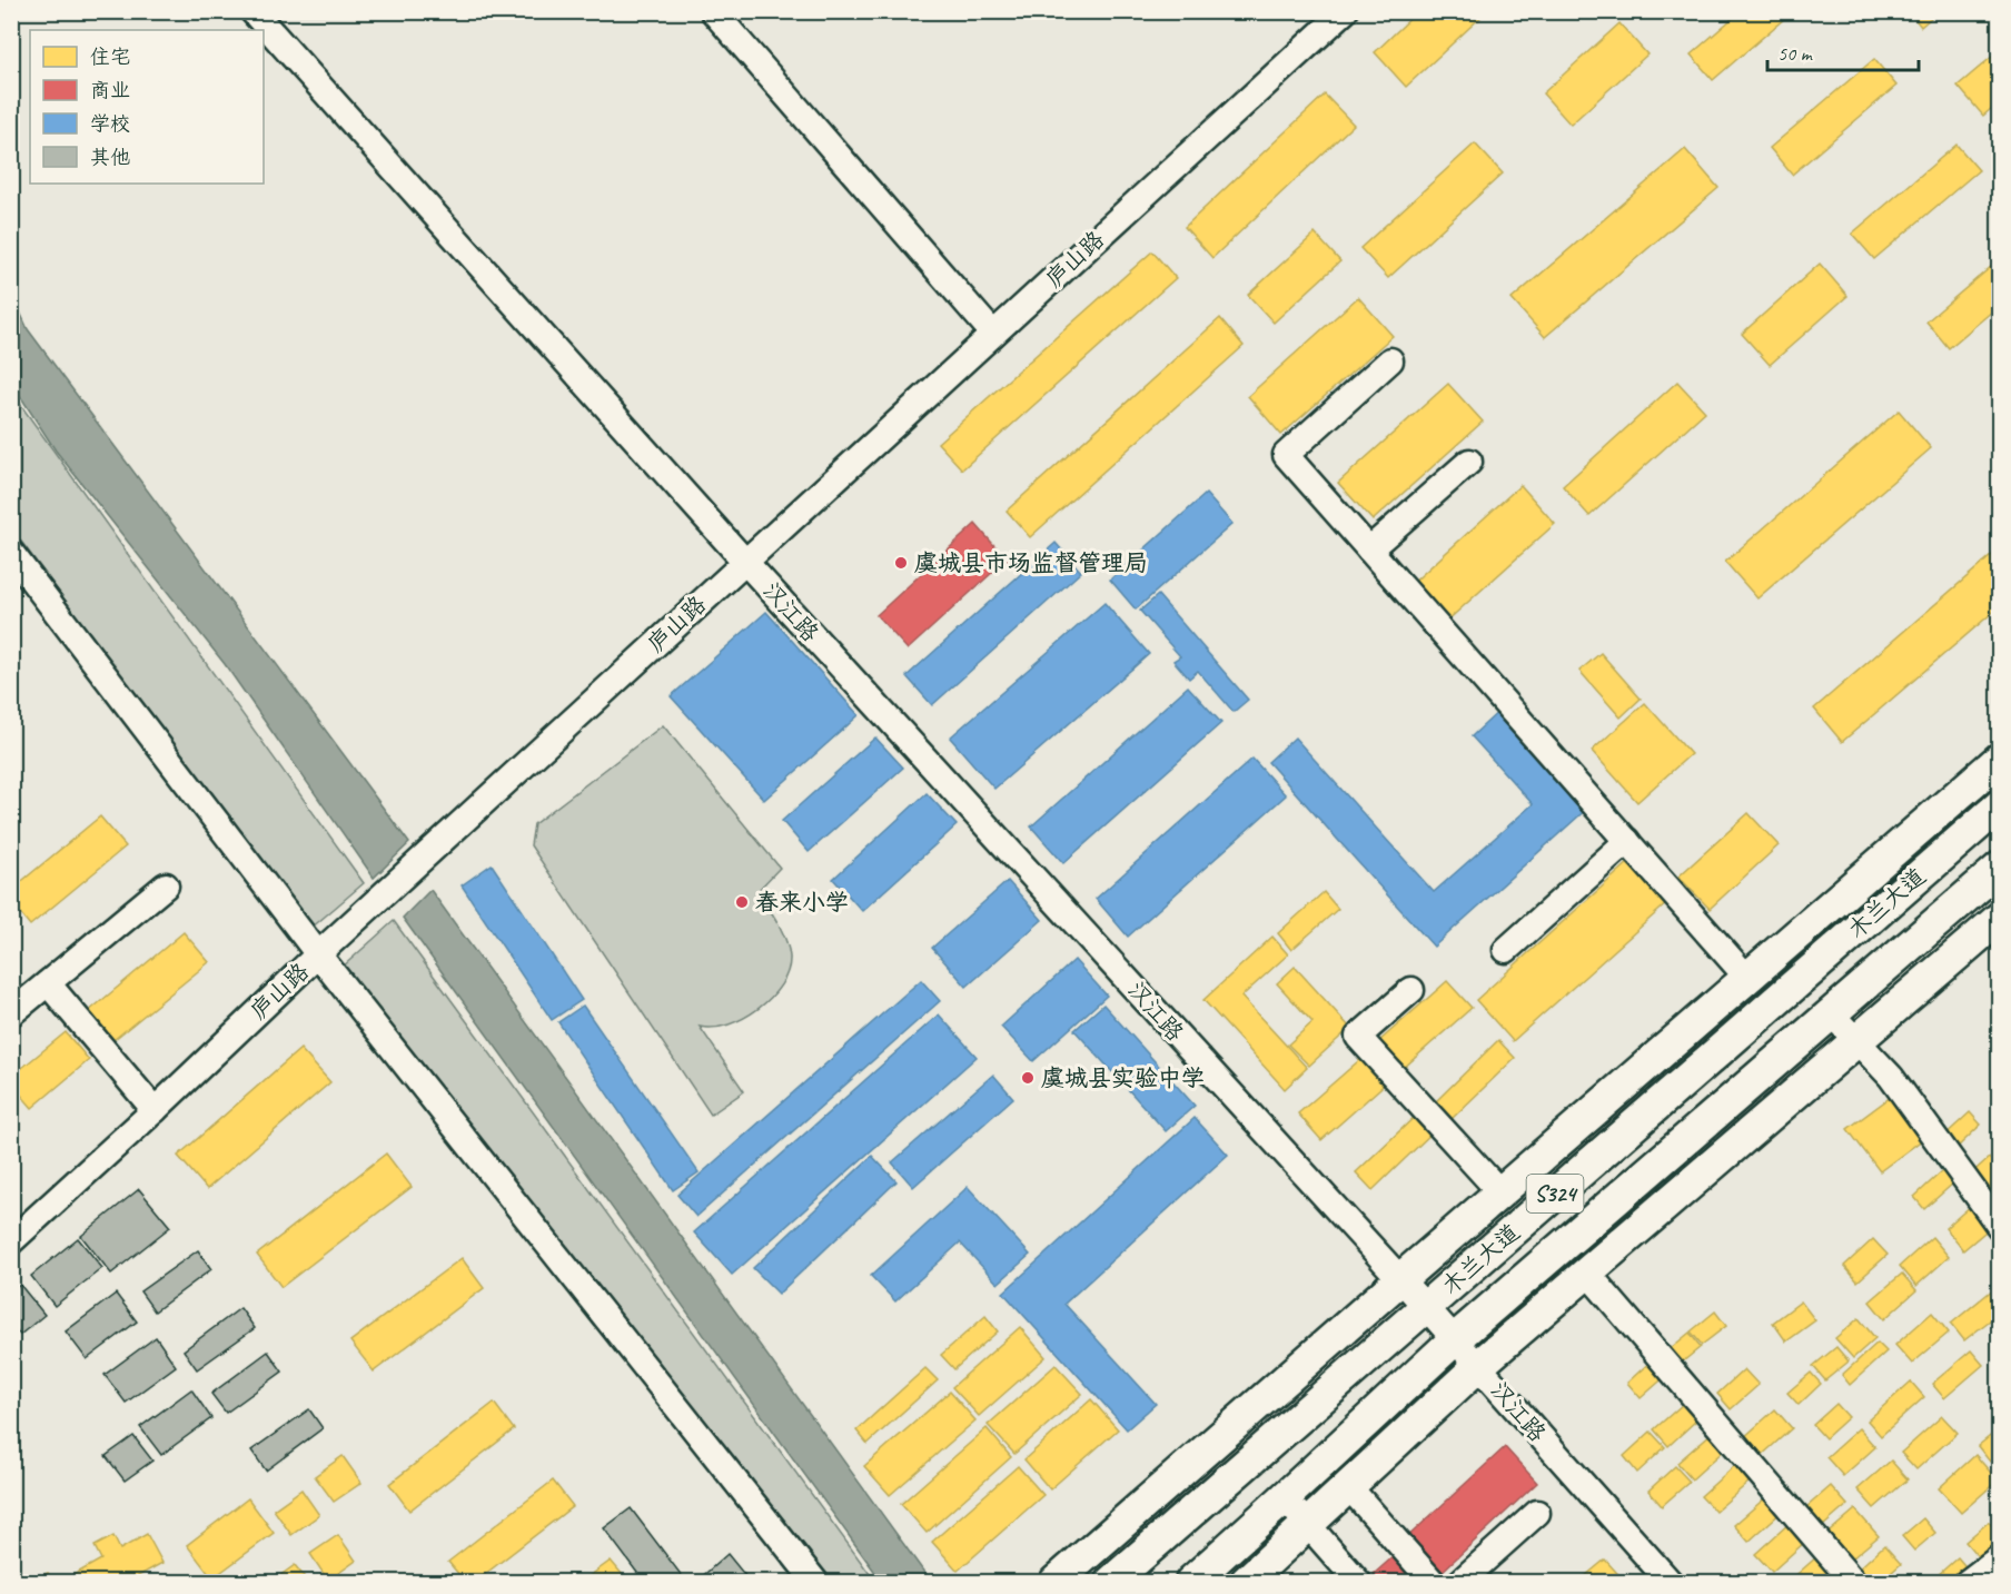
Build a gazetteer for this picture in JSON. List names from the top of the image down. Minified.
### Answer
{"streets":{"main road":["木兰大道","S324"],"street":["庐山路","汉江路"]},"crossings":[["庐山路","汉江路"],["汉江路","木兰大道"]],"places":["虞城县市场监督管理局","春来小学","虞城县实验中学"],"legend":["住宅","商业","学校","其他"],"scale_bar":"50 m"}
